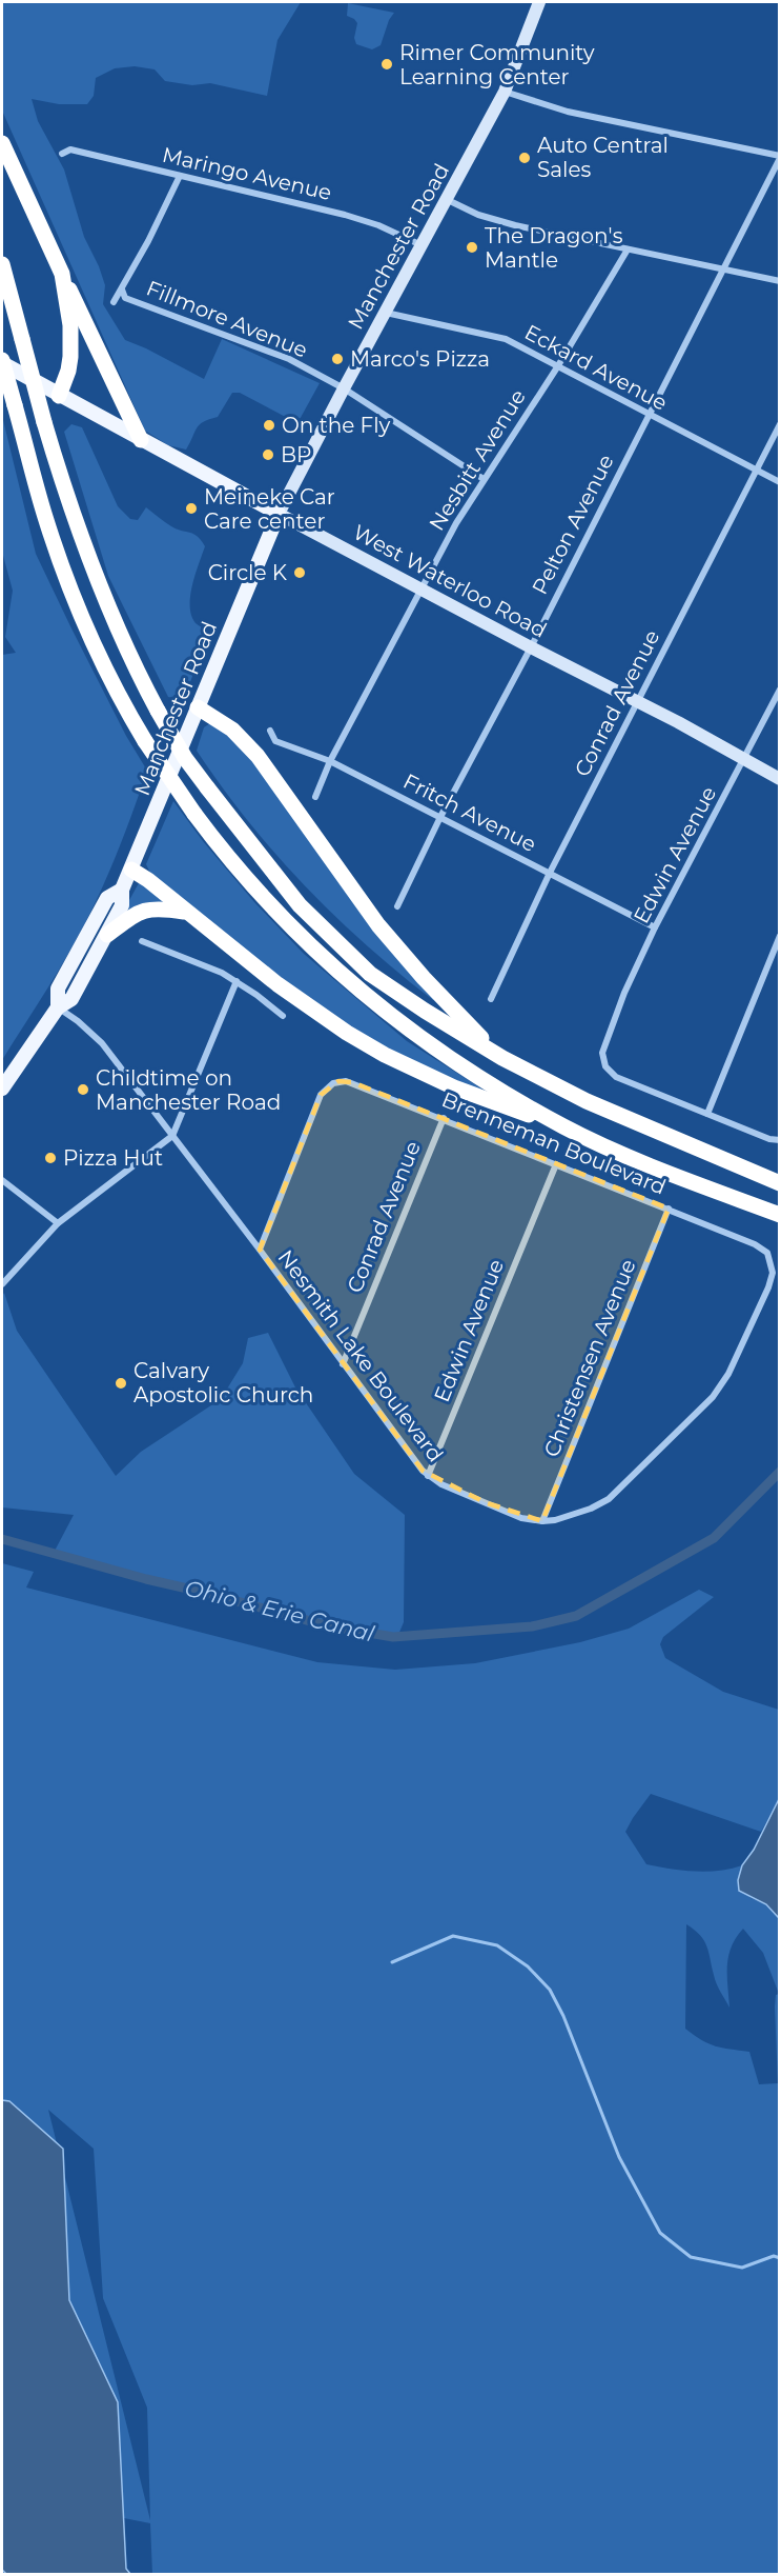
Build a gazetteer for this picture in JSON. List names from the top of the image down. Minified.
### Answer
{"streets":{"main road":["Manchester Road","West Waterloo Road"],"street":["Maringo Avenue","Fillmore Avenue","Eckard Avenue","Nesbitt Avenue","Pelton Avenue","Conrad Avenue","Fritch Avenue","Edwin Avenue","Brenneman Boulevard","Nesmith Lake Boulevard","Christensen Avenue"]},"crossings":[["Maringo Avenue","Manchester Road"],["Manchester Road","Fillmore Avenue"],["Manchester Road","Eckard Avenue"],["Manchester Road","West Waterloo Road"],["Manchester Road","Nesmith Lake Boulevard"],["Fillmore Avenue","Nesbitt Avenue"],["Eckard Avenue","Nesbitt Avenue"],["Eckard Avenue","Pelton Avenue"],["Eckard Avenue","Conrad Avenue"],["Nesbitt Avenue","West Waterloo Road"],["Nesbitt Avenue","Fritch Avenue"],["Pelton Avenue","West Waterloo Road"],["Pelton Avenue","Fritch Avenue"],["West Waterloo Road","Conrad Avenue"],["West Waterloo Road","Edwin Avenue"],["Conrad Avenue","Fritch Avenue"],["Conrad Avenue","Brenneman Boulevard"],["Conrad Avenue","Nesmith Lake Boulevard"],["Fritch Avenue","Edwin Avenue"],["Edwin Avenue","Brenneman Boulevard"],["Edwin Avenue","Nesmith Lake Boulevard"],["Brenneman Boulevard","Nesmith Lake Boulevard"],["Brenneman Boulevard","Christensen Avenue"],["Nesmith Lake Boulevard","Christensen Avenue"]],"water":["Ohio & Erie Canal"],"places":["Rimer Community Learning Center","Auto Central Sales","The Dragon's Mantle","Marco's Pizza","On the Fly","BP","Meineke Car Care center","Circle K","Childtime on Manchester Road","Pizza Hut","Calvary Apostolic Church"]}
